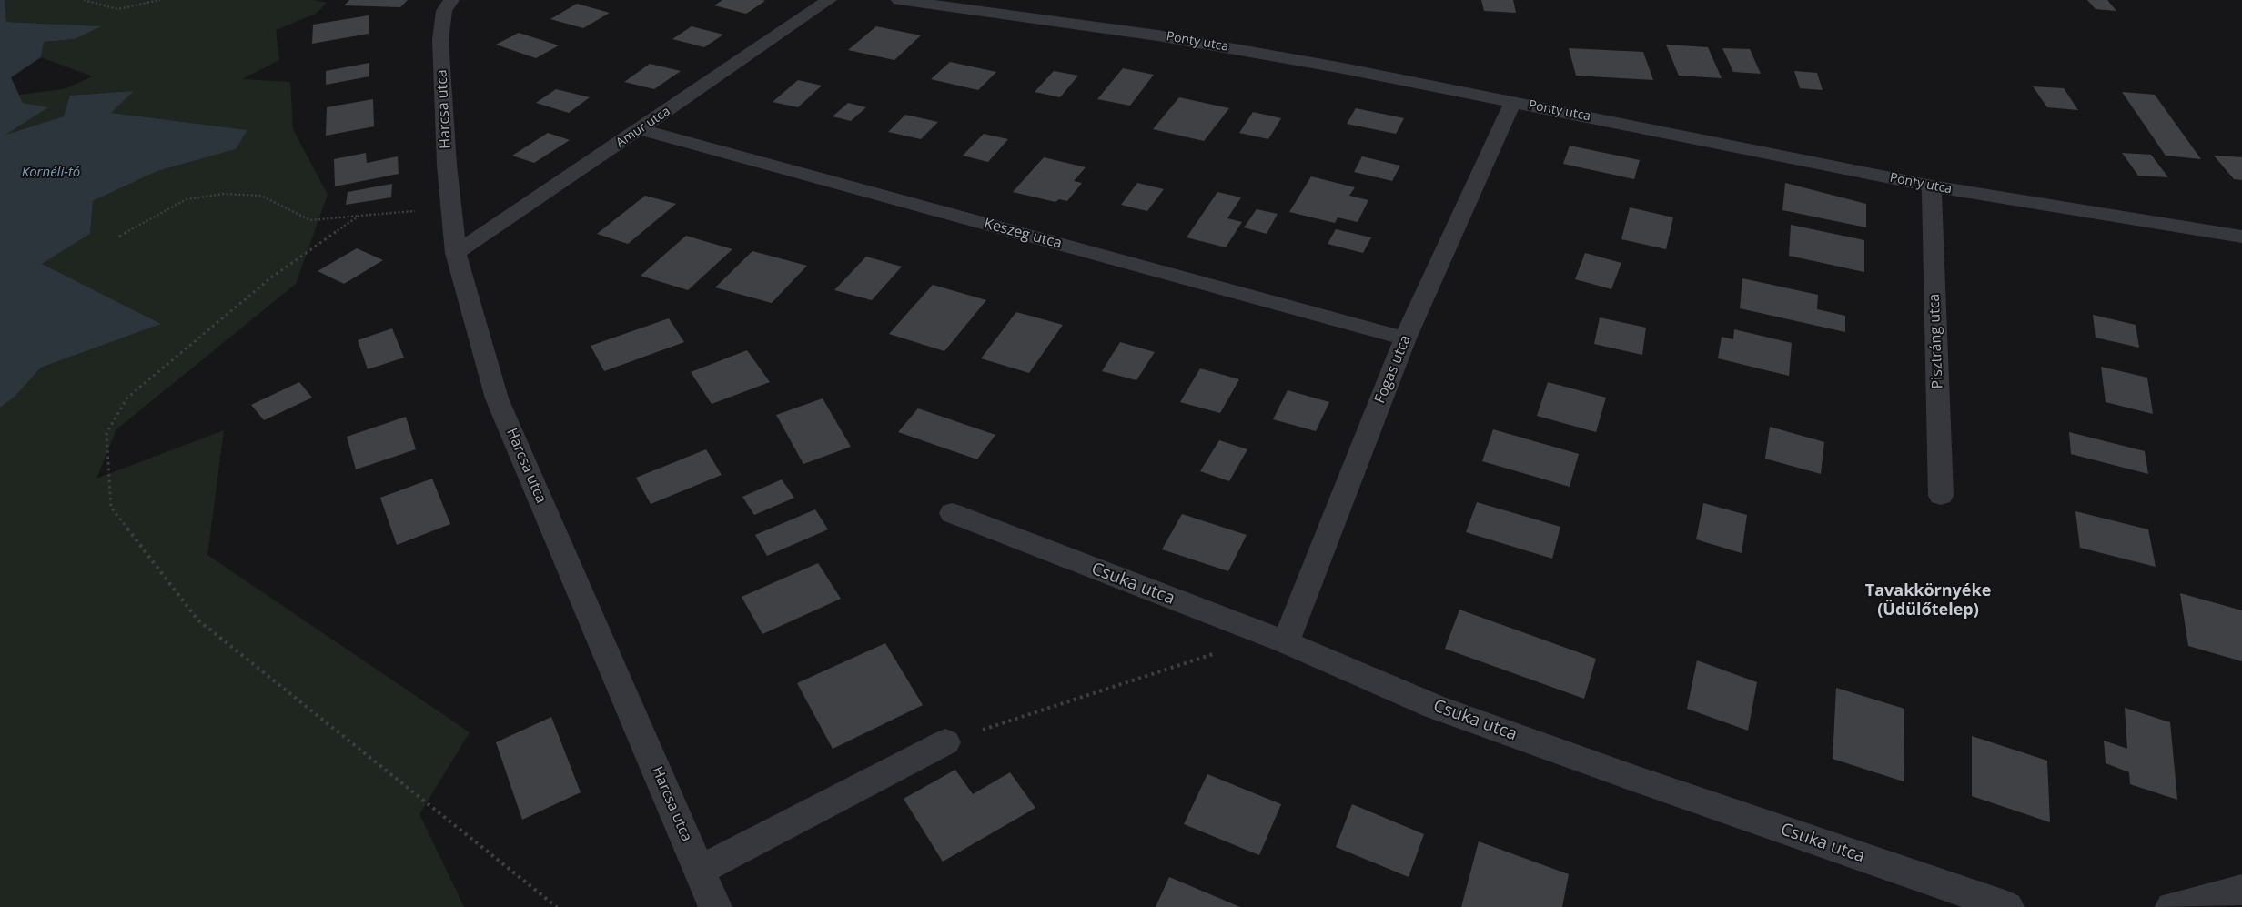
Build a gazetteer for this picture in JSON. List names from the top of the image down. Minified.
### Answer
{"streets":{"street":["Ponty utca","Harcsa utca","Amur utca","Keszeg utca","Pisztráng utca","Fogas utca","Csuka utca"]},"crossings":[["Ponty utca","Pisztráng utca"],["Ponty utca","Fogas utca"],["Harcsa utca","Amur utca"],["Amur utca","Keszeg utca"],["Keszeg utca","Fogas utca"],["Fogas utca","Csuka utca"]],"districts":["Tavakkörnyéke (Üdülőtelep)"],"water":["Kornéli-tó"]}
